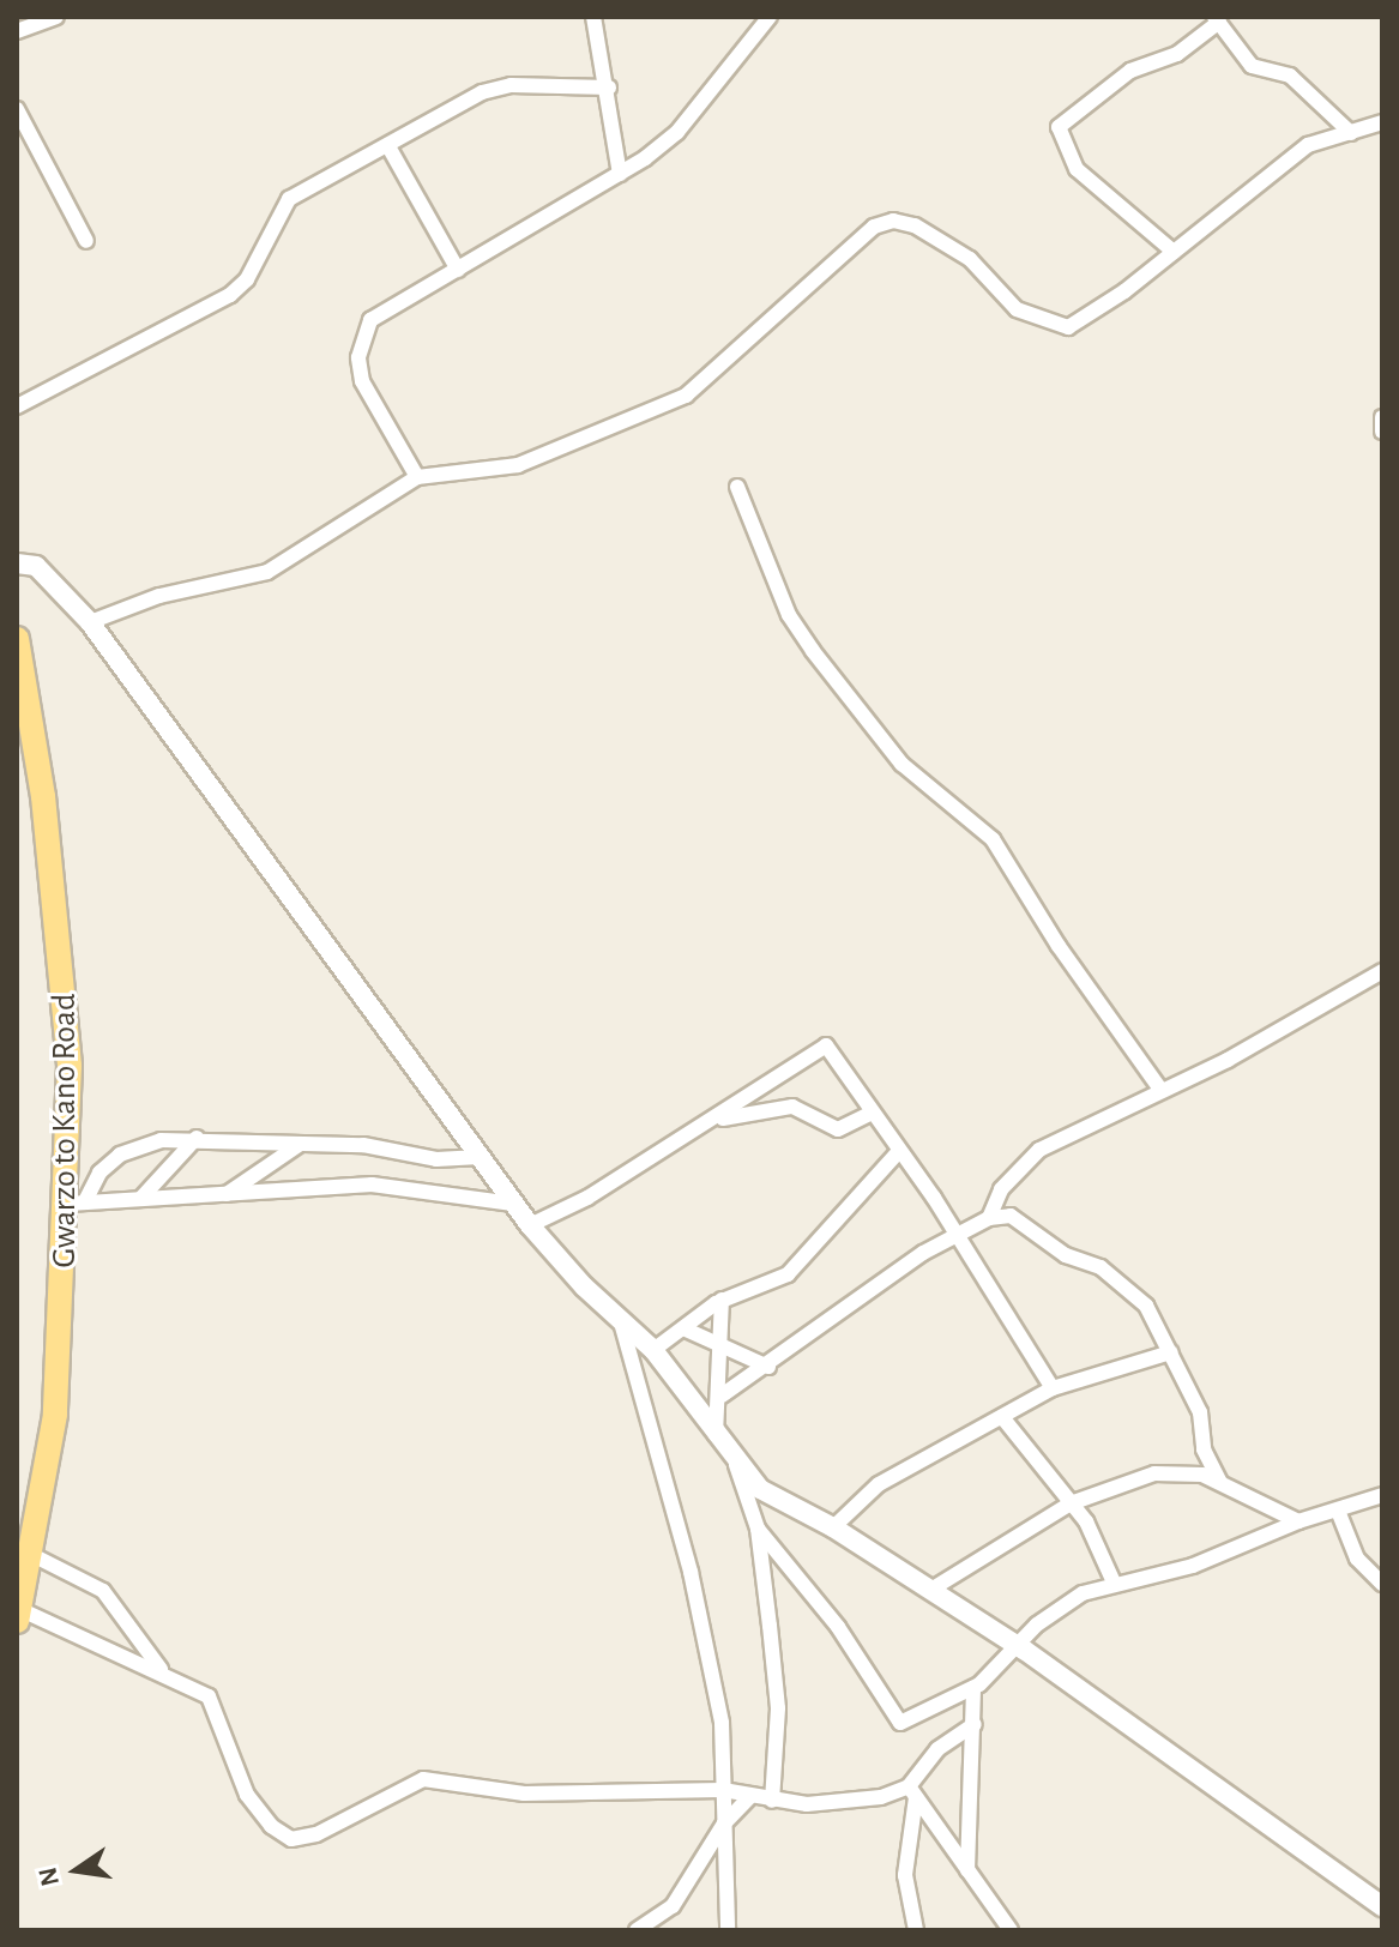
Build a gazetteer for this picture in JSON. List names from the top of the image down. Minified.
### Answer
{"streets":{"main road":["Gwarzo to Kano Road"]},"north":"left"}
